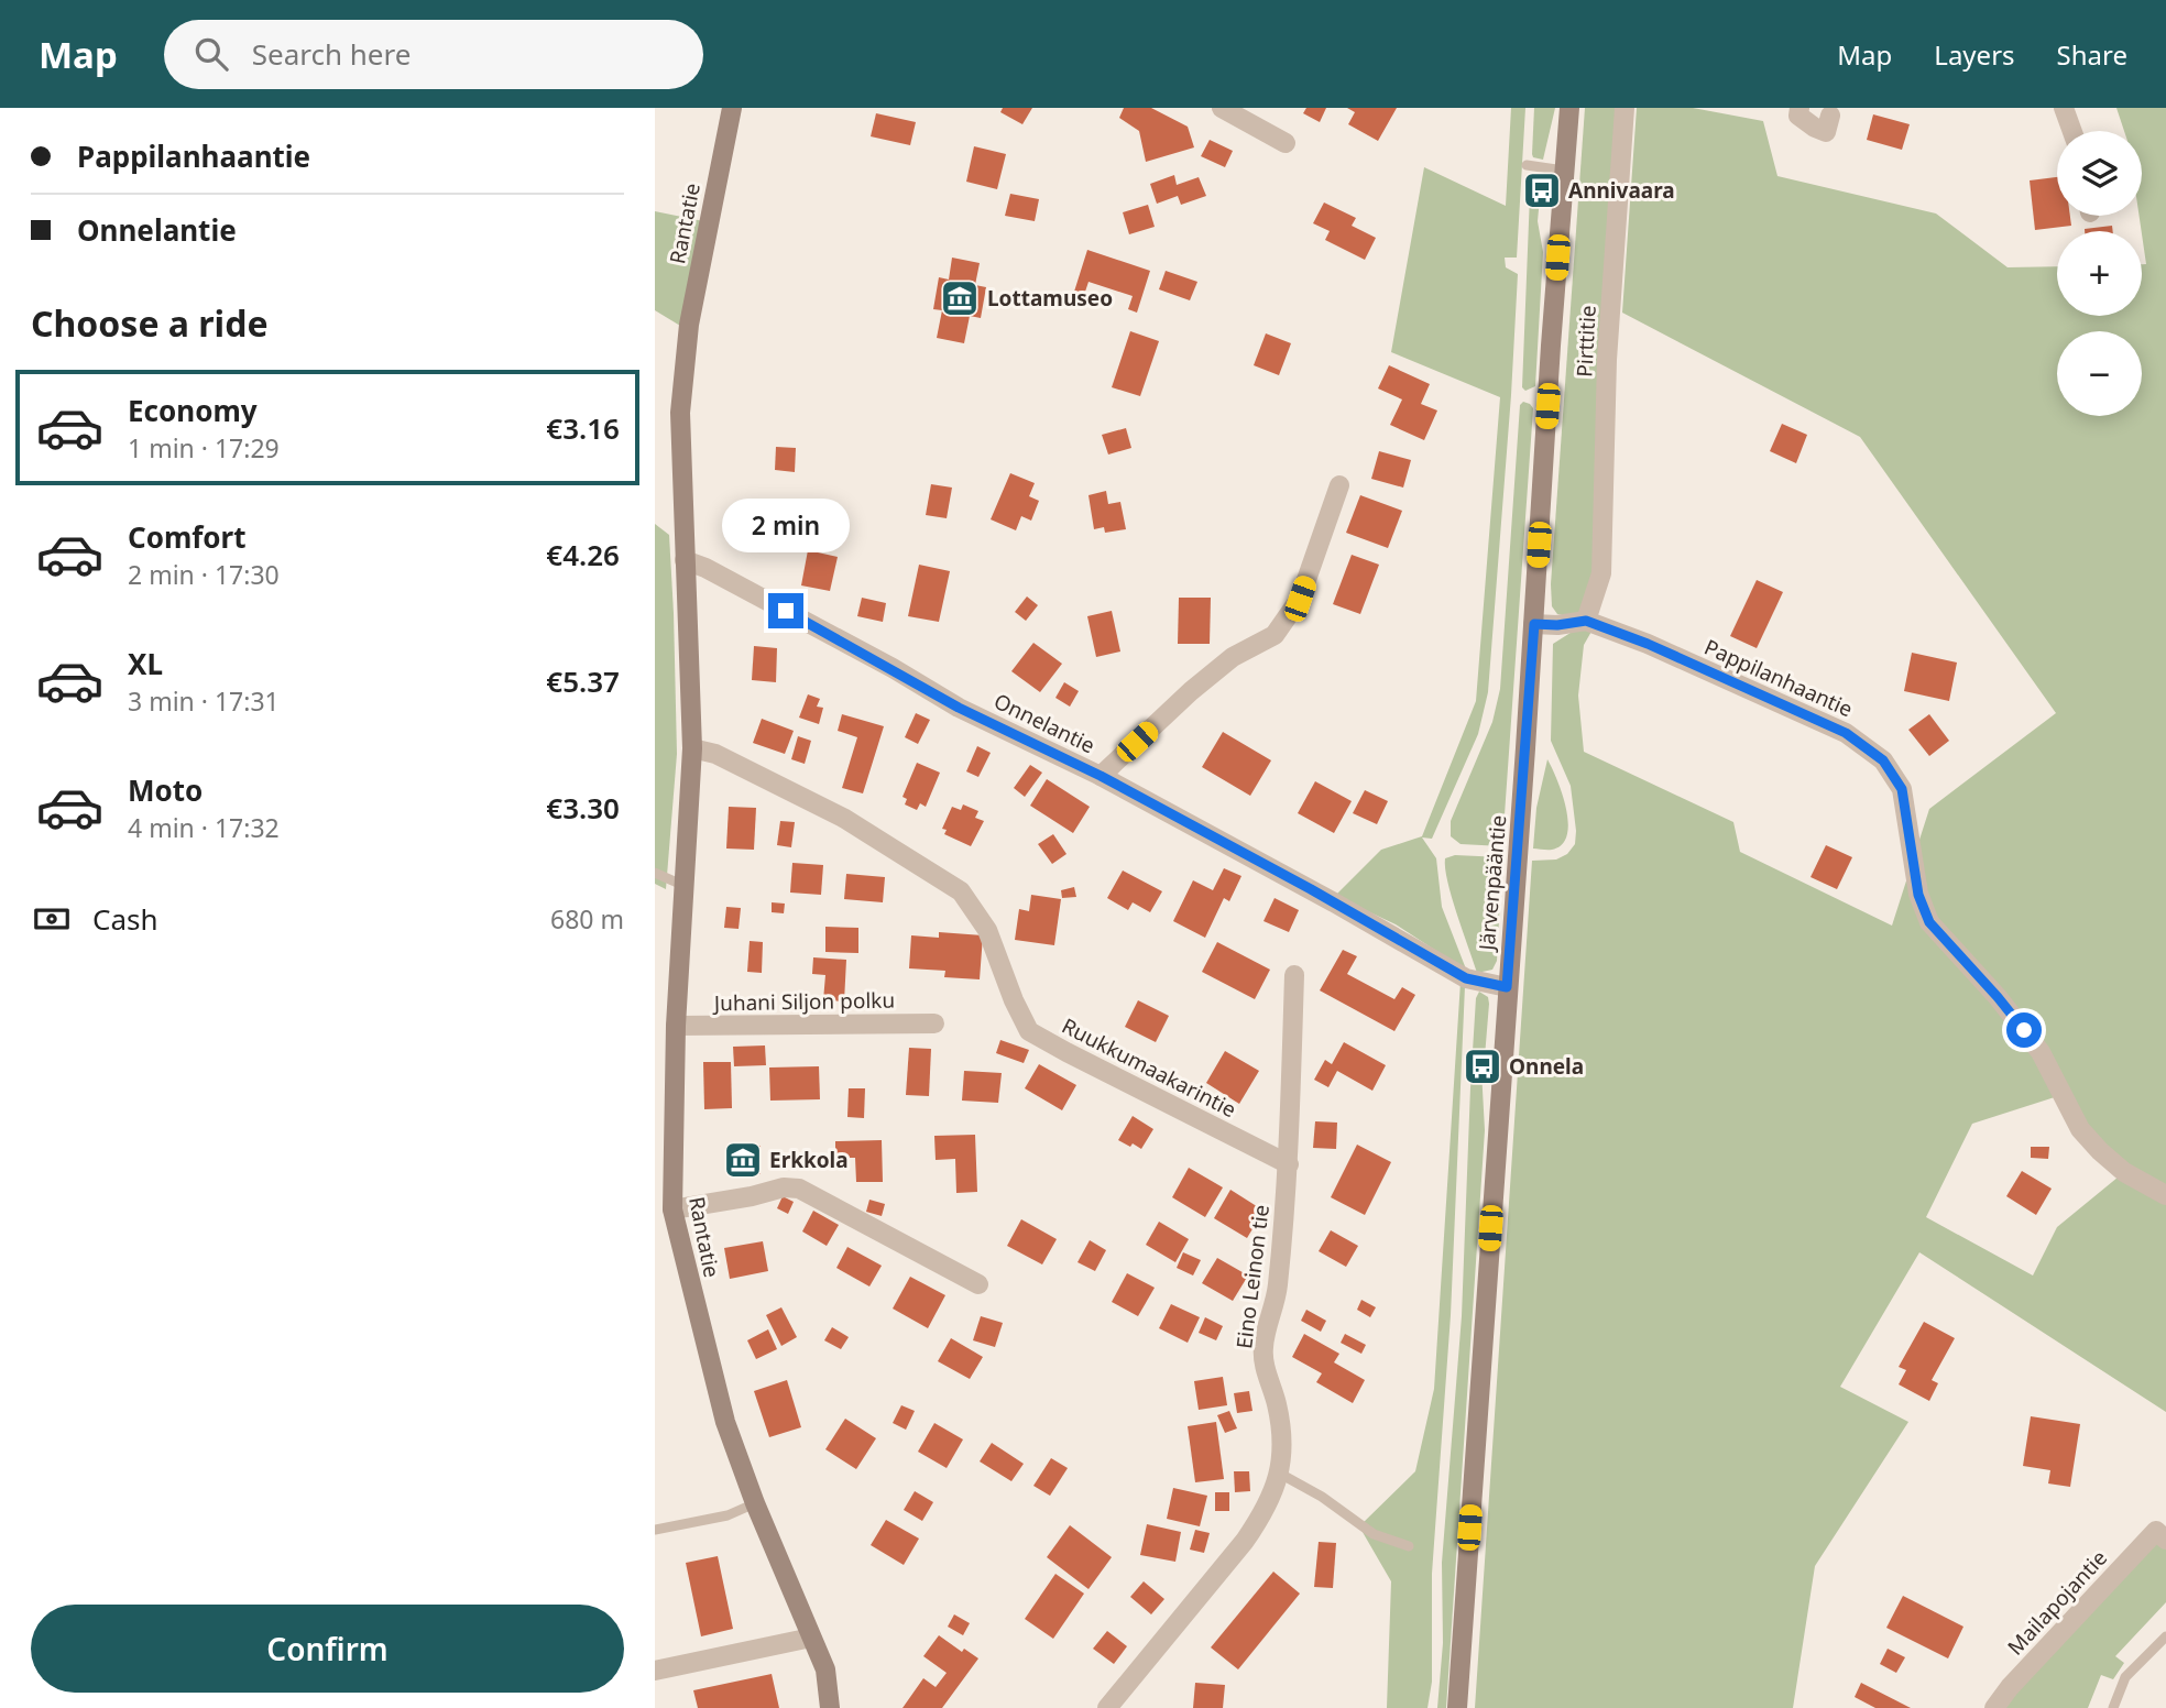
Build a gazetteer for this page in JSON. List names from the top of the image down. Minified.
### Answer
{"streets":{"street":["Rantatie","Pirttitie","Pappilanhaantie","Onnelantie","Järvenpääntie","Juhani Siljon polku","Ruukkumaakarintie","Eino Leinon tie","Mailapojantie"]},"crossings":[["Rantatie","Onnelantie"],["Rantatie","Juhani Siljon polku"],["Rantatie","Ruukkumaakarintie"],["Pirttitie","Pappilanhaantie"],["Pappilanhaantie","Järvenpääntie"],["Onnelantie","Järvenpääntie"],["Ruukkumaakarintie","Eino Leinon tie"]],"places":{"bus stop":["Annivaara","Onnela"],"museum":["Lottamuseo","Erkkola"]},"page":{"header":"Map","search":"Search here","nav":["Map","Layers","Share"],"banner":["Pappilanhaantie","Onnelantie"],"map_buttons":["+","−"],"heading":"Choose a ride","list":[{"name":"Economy","note":"1 min · 17:29","value":"€3.16"},{"name":"Comfort","note":"2 min · 17:30","value":"€4.26"},{"name":"XL","note":"3 min · 17:31","value":"€5.37"},{"name":"Moto","note":"4 min · 17:32","value":"€3.30"}],"bubble":"2 min","pay":["Cash","680 m"],"buttons":"Confirm"}}
